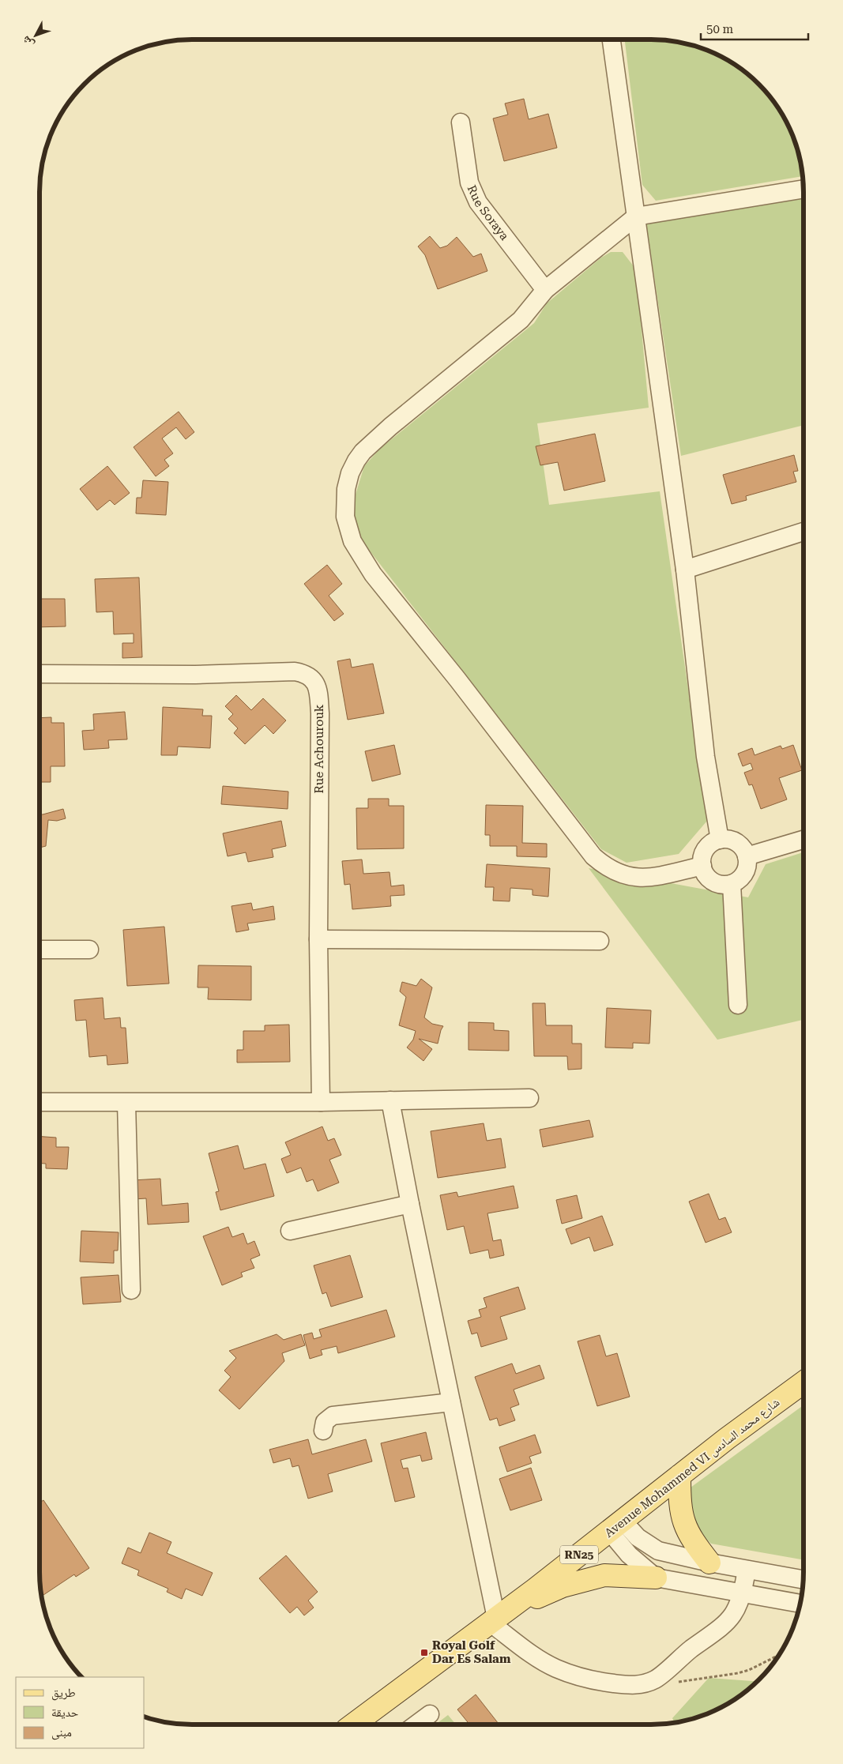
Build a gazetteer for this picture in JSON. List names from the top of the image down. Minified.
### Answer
{"streets":{"main road":["Avenue Mohammed VI شارع محمد السادس","RN25"],"street":["Rue Soraya","Rue Achourouk"]},"places":{"transit":["Royal Golf Dar Es Salam"]},"legend":["طريق","حديقة","مبنى"],"scale_bar":"50 m","north":"bottom left"}
